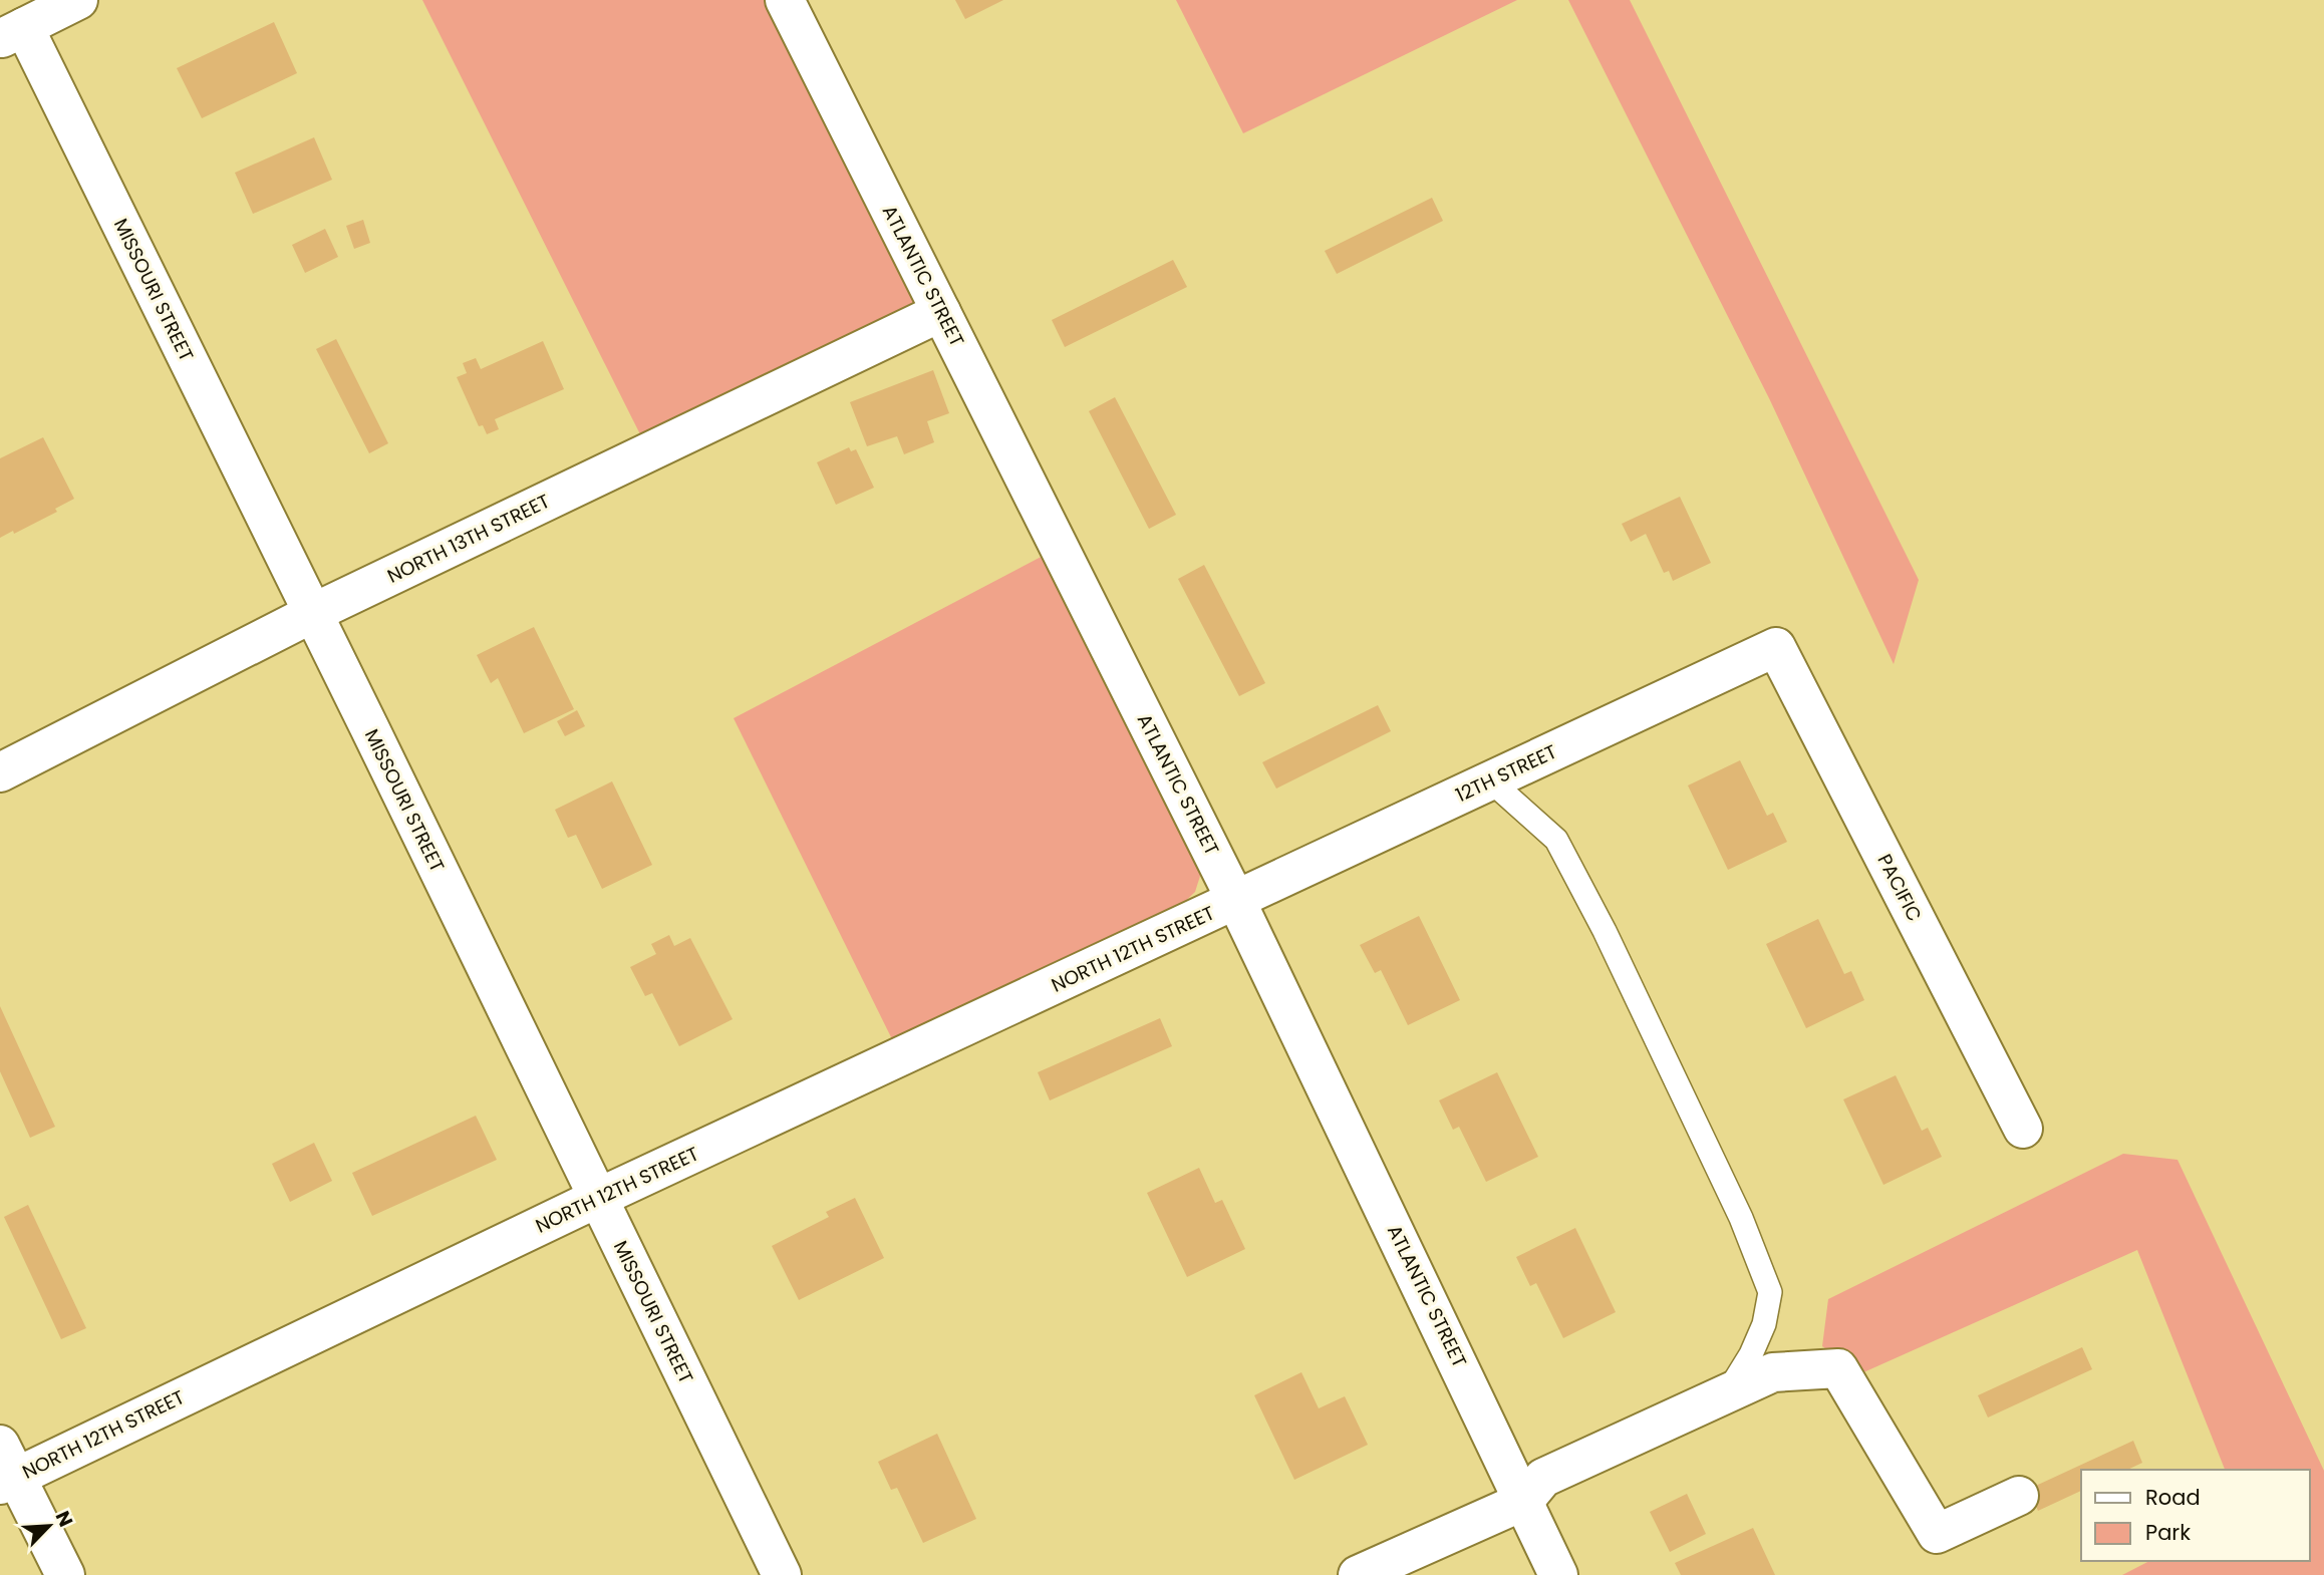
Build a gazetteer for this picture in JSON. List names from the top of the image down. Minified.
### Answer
{"streets":{"street":["ATLANTIC STREET","MISSOURI STREET","NORTH 13TH STREET","12TH STREET","PACIFIC","NORTH 12TH STREET"]},"crossings":[["ATLANTIC STREET","NORTH 13TH STREET"],["ATLANTIC STREET","12TH STREET"],["ATLANTIC STREET","NORTH 12TH STREET"],["MISSOURI STREET","NORTH 13TH STREET"],["MISSOURI STREET","NORTH 12TH STREET"],["12TH STREET","PACIFIC"],["12TH STREET","NORTH 12TH STREET"]],"legend":["Road","Park"],"north":"top right"}
